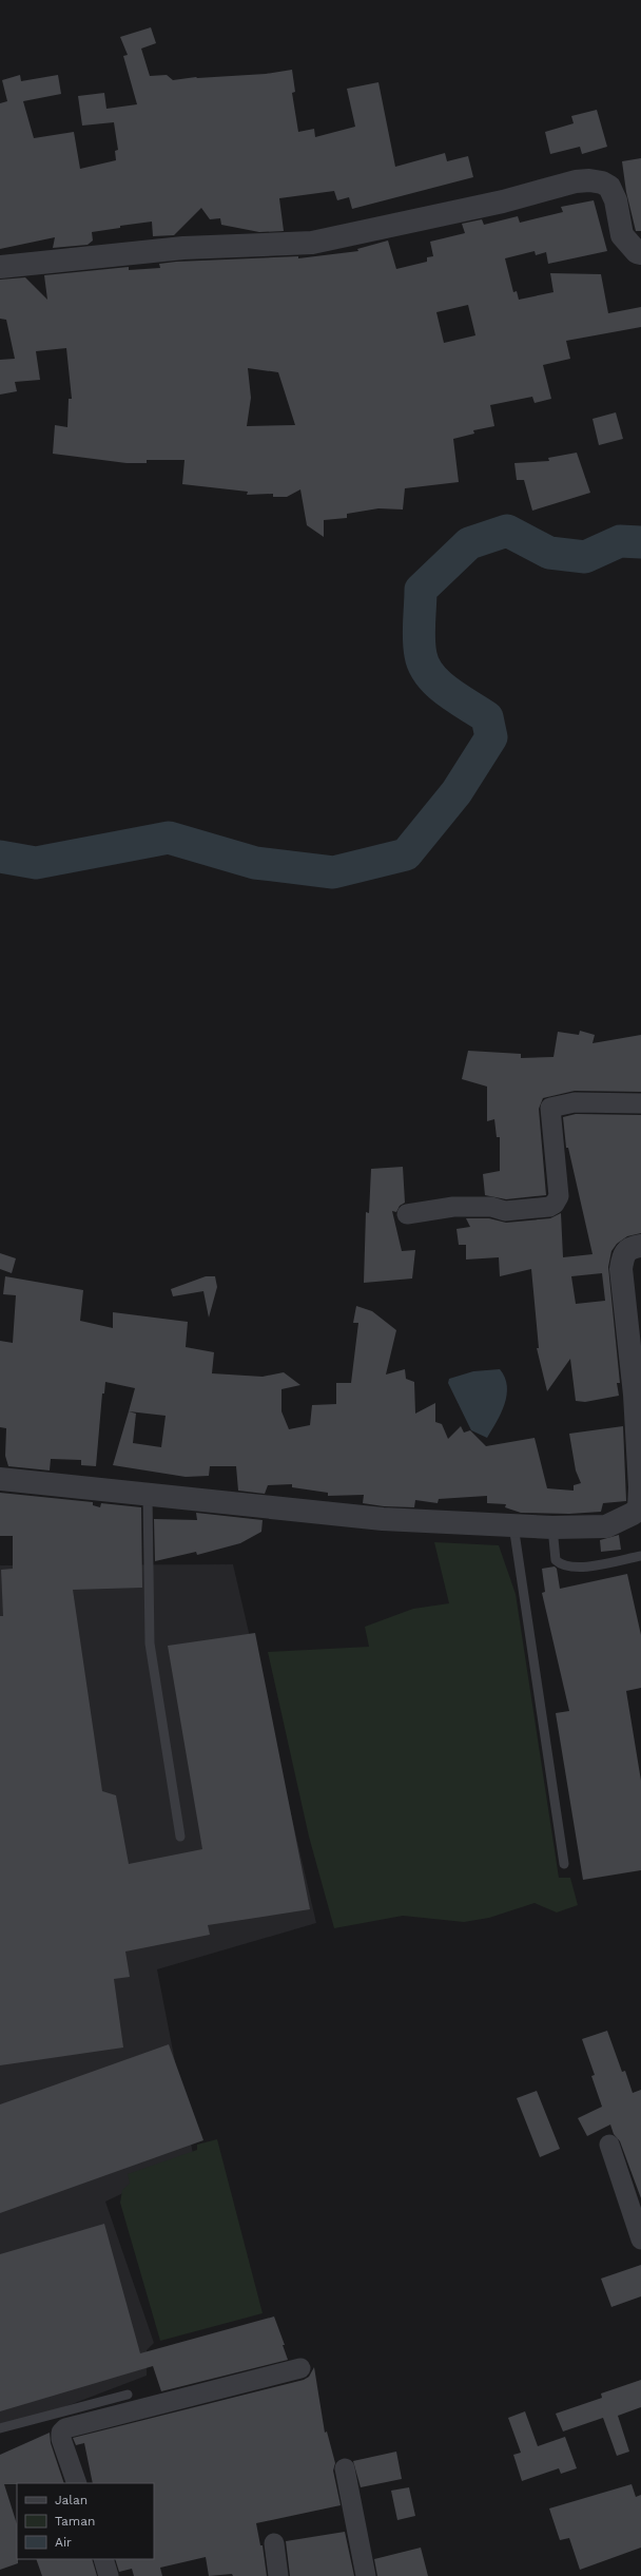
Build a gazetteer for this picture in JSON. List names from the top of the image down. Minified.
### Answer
{"legend":["Jalan","Taman","Air"]}
